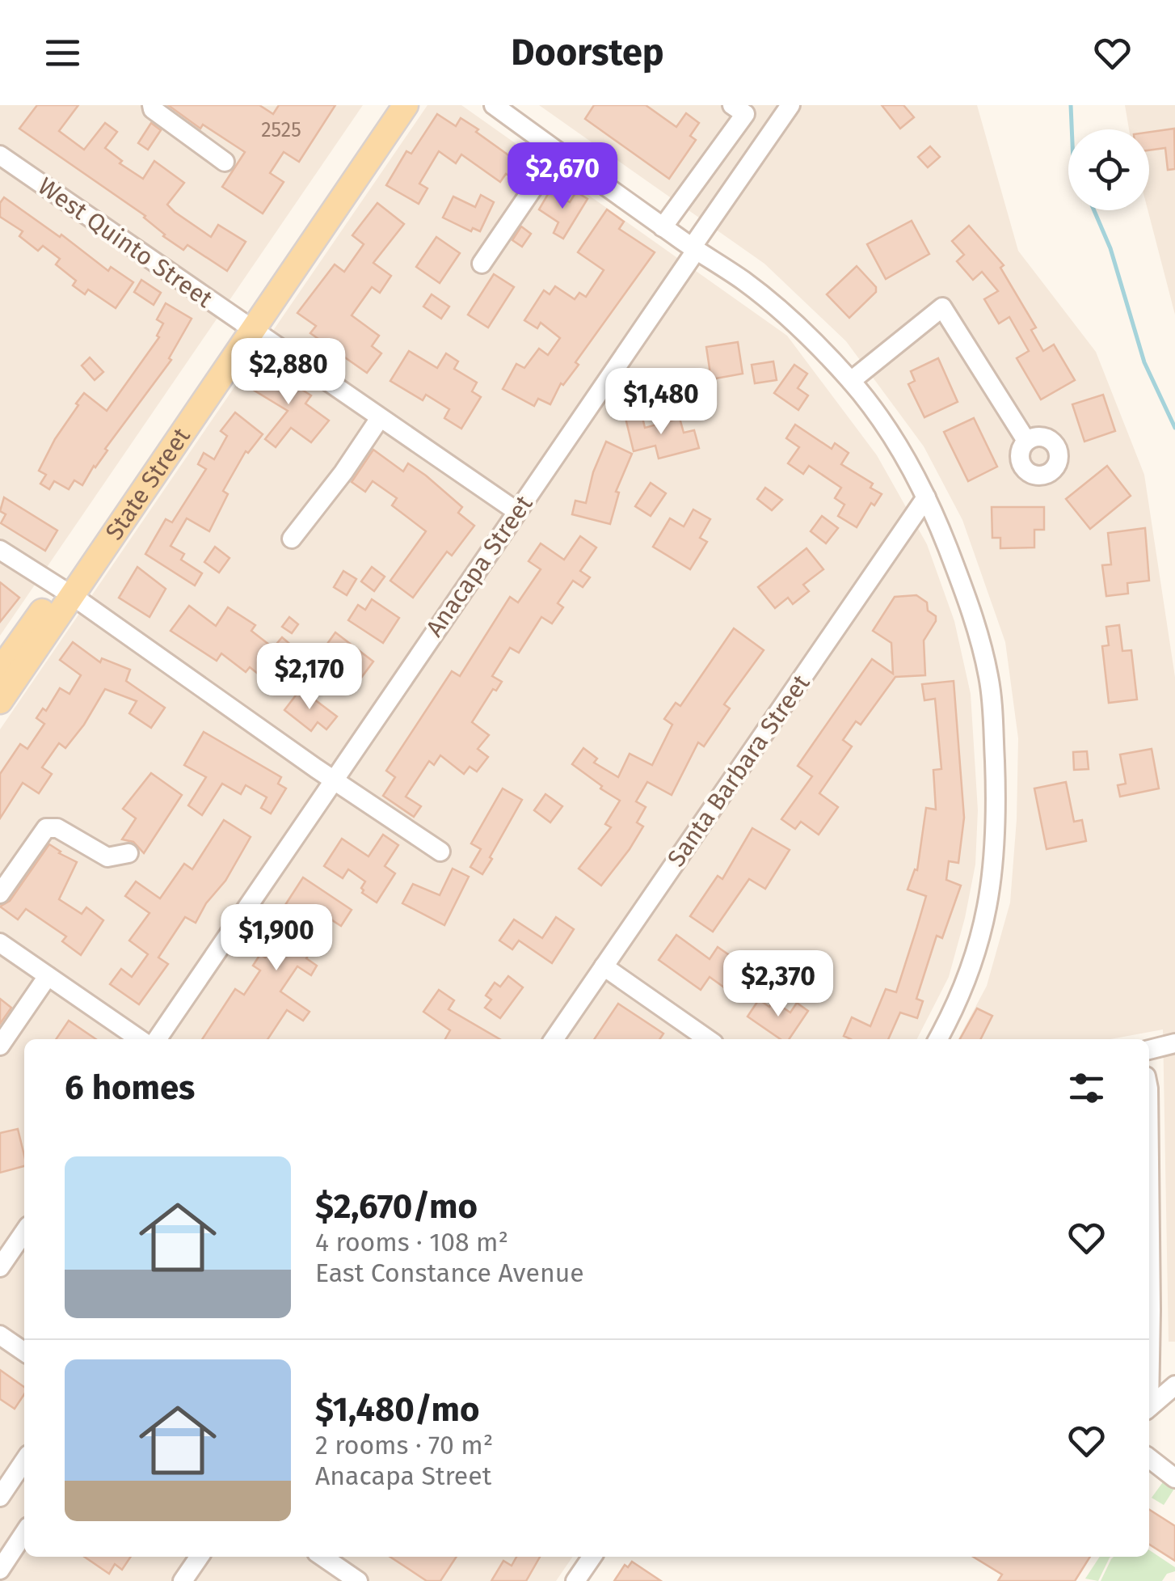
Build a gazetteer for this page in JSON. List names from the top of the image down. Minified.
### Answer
{"streets":{"main road":["State Street"],"street":["West Quinto Street","Anacapa Street","Santa Barbara Street"]},"crossings":[["West Quinto Street","State Street"],["West Quinto Street","Anacapa Street"]],"house_numbers":["2525"],"page":{"header":"Doorstep","price":["$2,670","$2,880","$1,480","$2,170","$1,900","$2,370"],"heading":"6 homes","list":[{"name":"$2,670/mo","note":"4 rooms · 108 m² · East Constance Avenue"},{"name":"$1,480/mo","note":"2 rooms · 70 m² · Anacapa Street"}]}}
